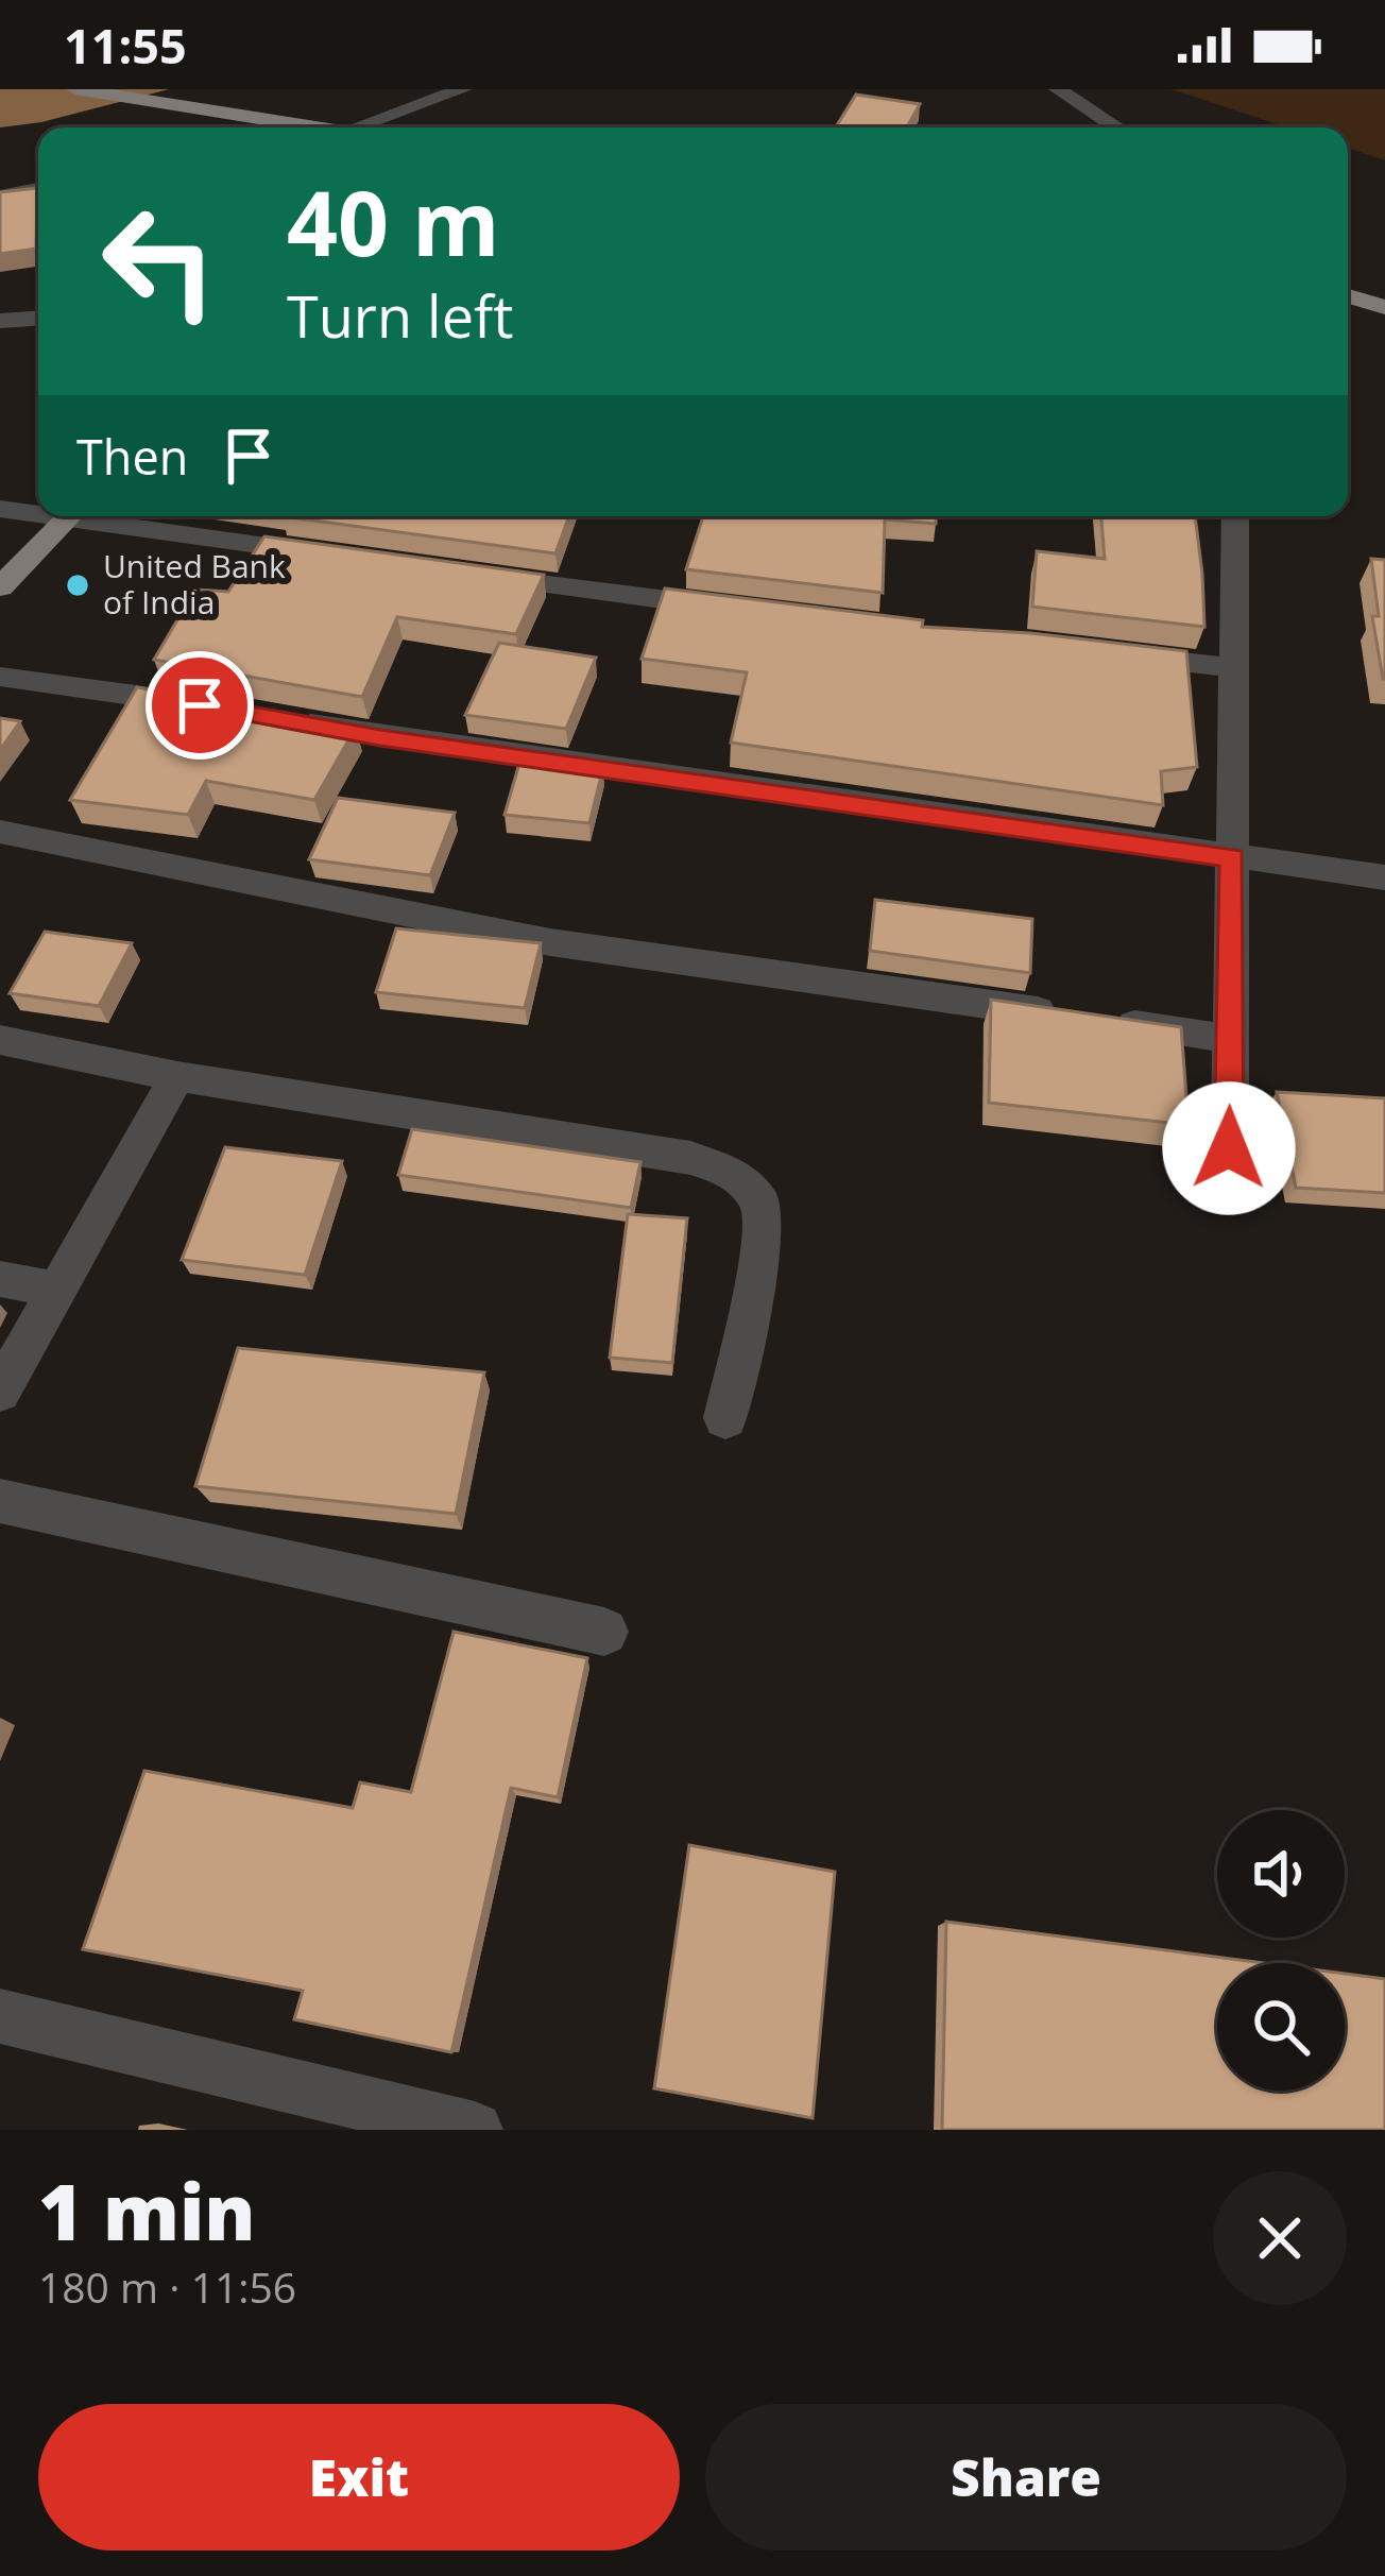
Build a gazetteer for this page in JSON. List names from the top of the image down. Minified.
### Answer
{"places":["United Bank of India"],"page":{"status":"11:55","turn":["40 m","Turn left"],"then":"Then","heading":["1 min","180 m · 11:56"],"buttons":["Exit","Share"]}}
